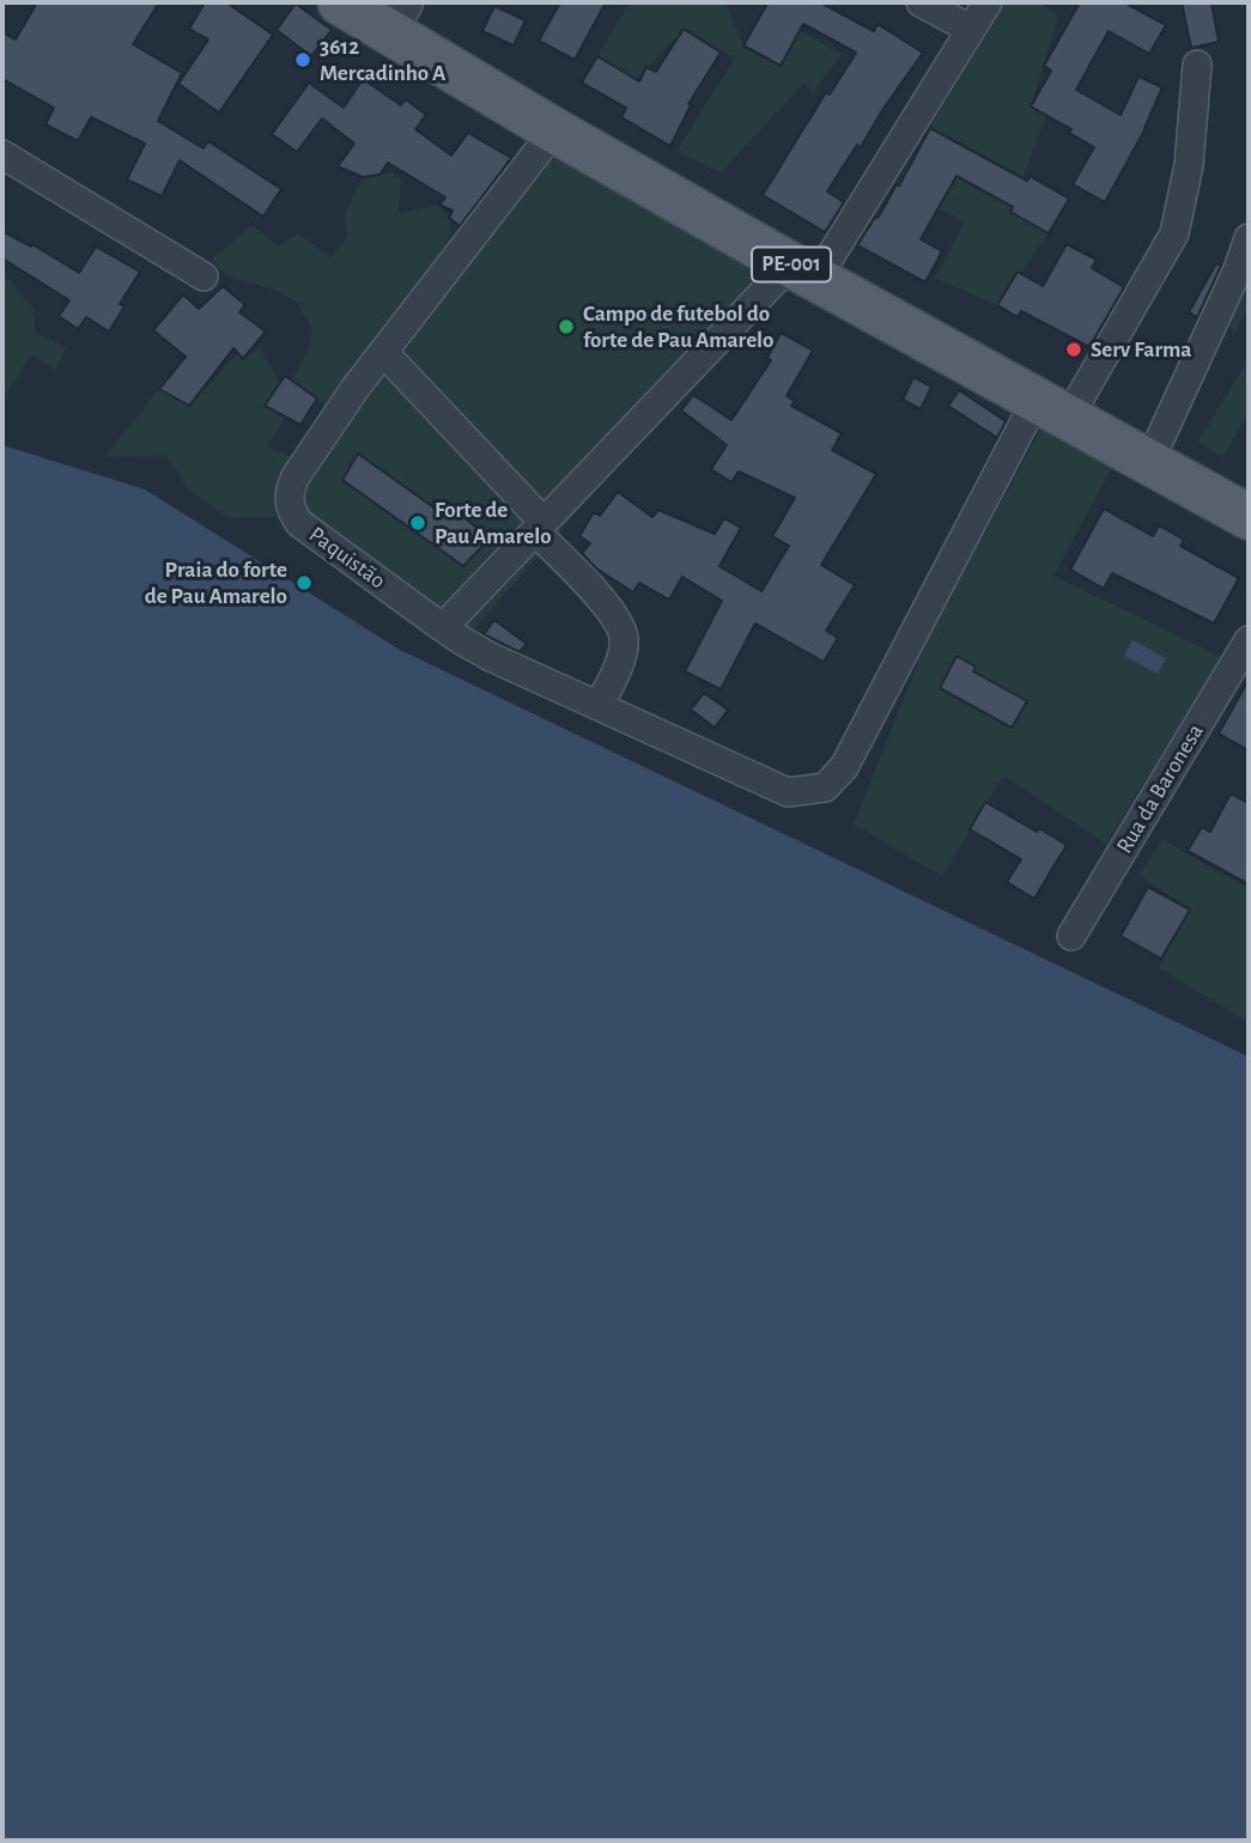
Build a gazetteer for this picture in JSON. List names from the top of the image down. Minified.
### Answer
{"streets":{"main road":["PE-001"],"street":["Paquistão","Rua da Baronesa"]},"crossings":[["PE-001","Paquistão"]],"places":["3612 Mercadinho A","Campo de futebol do forte de Pau Amarelo","Serv Farma","Forte de Pau Amarelo","Praia do forte de Pau Amarelo"]}
